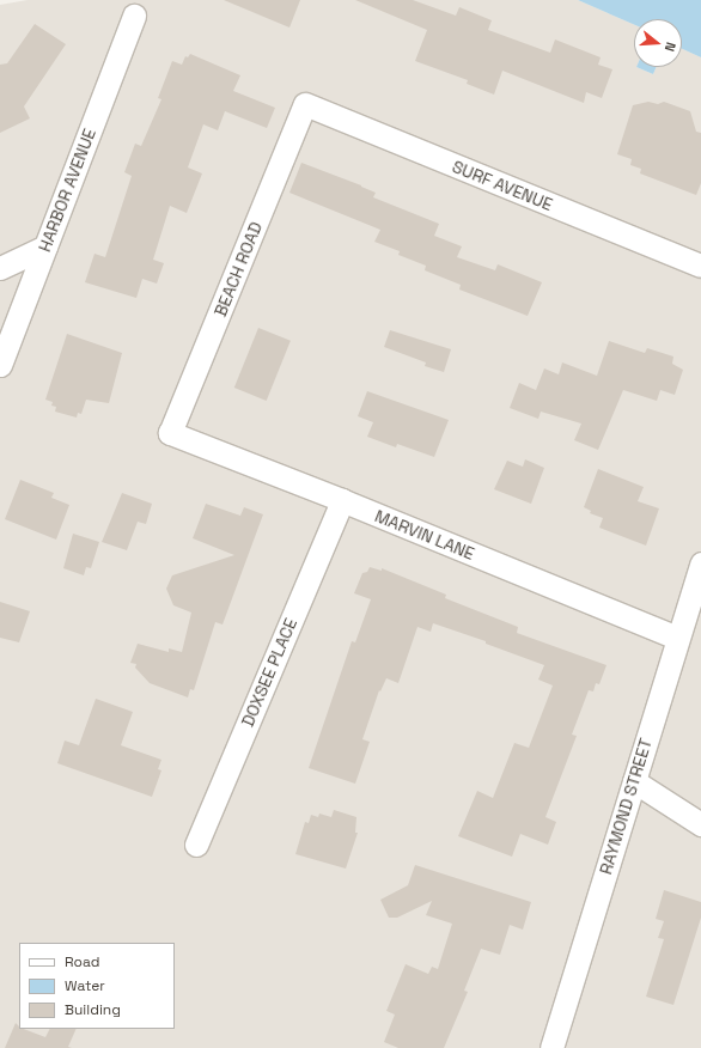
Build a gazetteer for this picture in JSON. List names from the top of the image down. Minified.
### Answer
{"streets":{"street":["SURF AVENUE","HARBOR AVENUE","BEACH ROAD","MARVIN LANE","DOXSEE PLACE","RAYMOND STREET"]},"crossings":[["SURF AVENUE","BEACH ROAD"],["BEACH ROAD","MARVIN LANE"],["MARVIN LANE","DOXSEE PLACE"],["MARVIN LANE","RAYMOND STREET"]],"legend":["Road","Water","Building"],"north":"right"}
